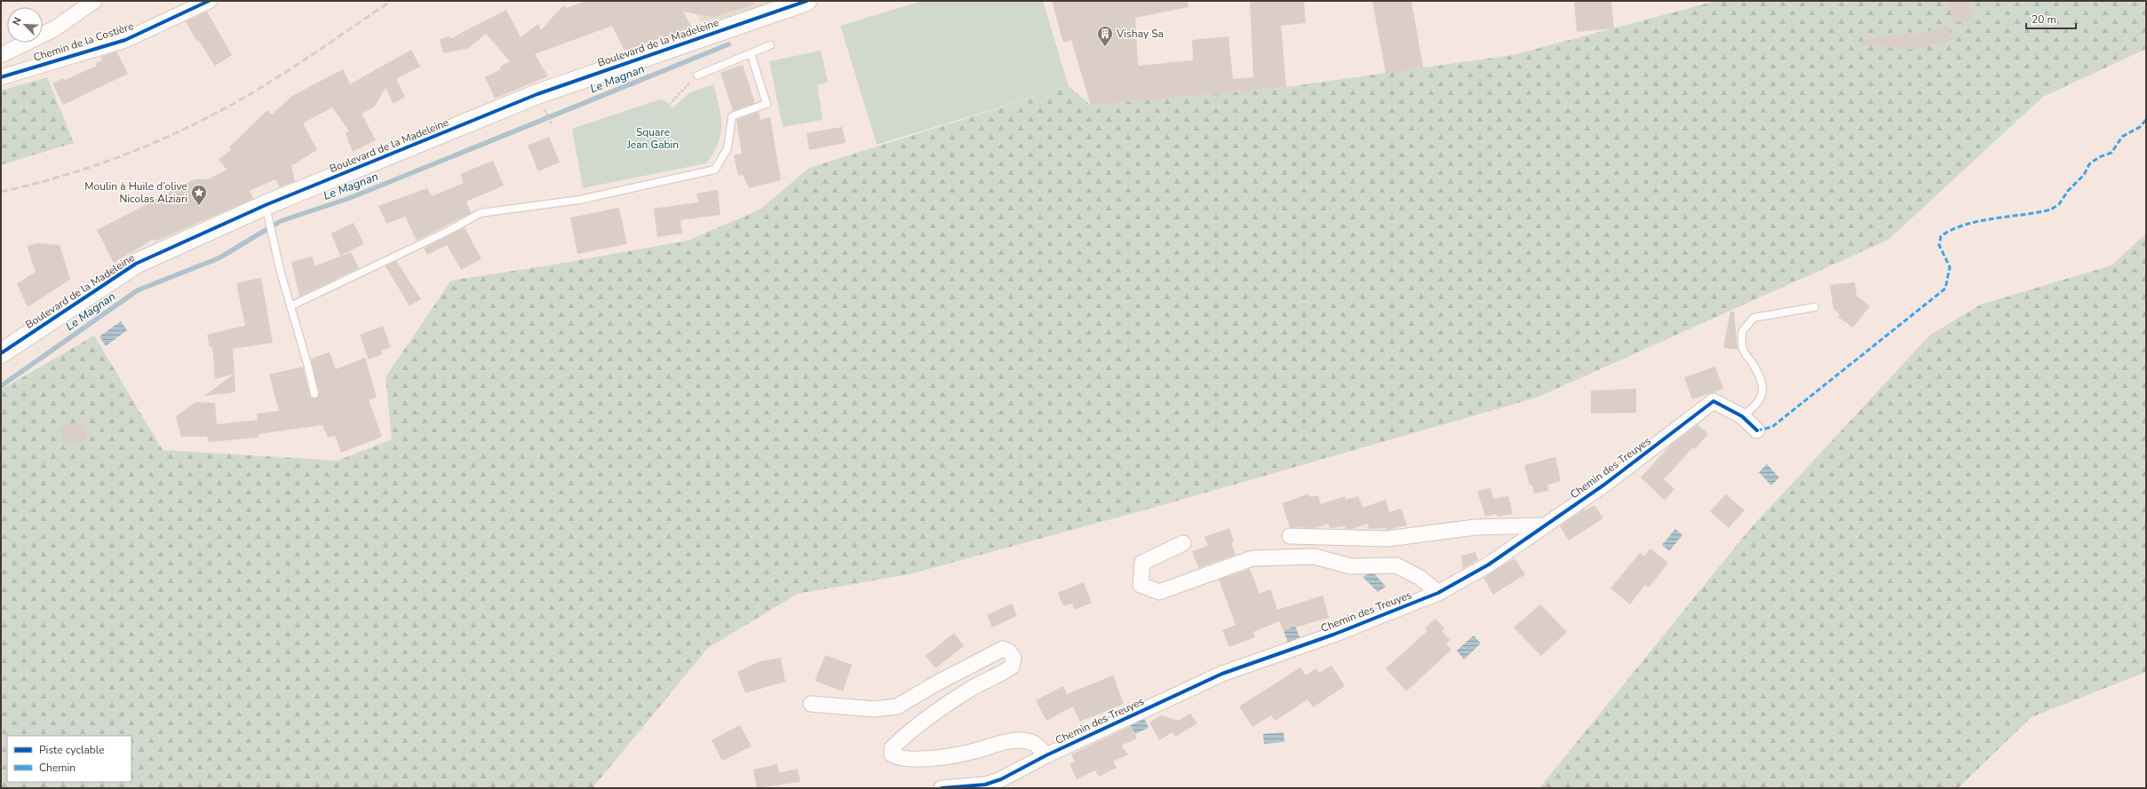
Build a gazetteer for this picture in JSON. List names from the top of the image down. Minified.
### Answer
{"streets":{"street":["Chemin de la Costière","Boulevard de la Madeleine","Chemin des Treuyes"]},"water":["Le Magnan"],"parks":["Square Jean Gabin"],"places":{"building":["Vishay Sa"],"place":["Moulin à Huile d’olive Nicolas Alziari"]},"legend":["Piste cyclable","Chemin"],"scale_bar":"20 m","north":"top left"}
